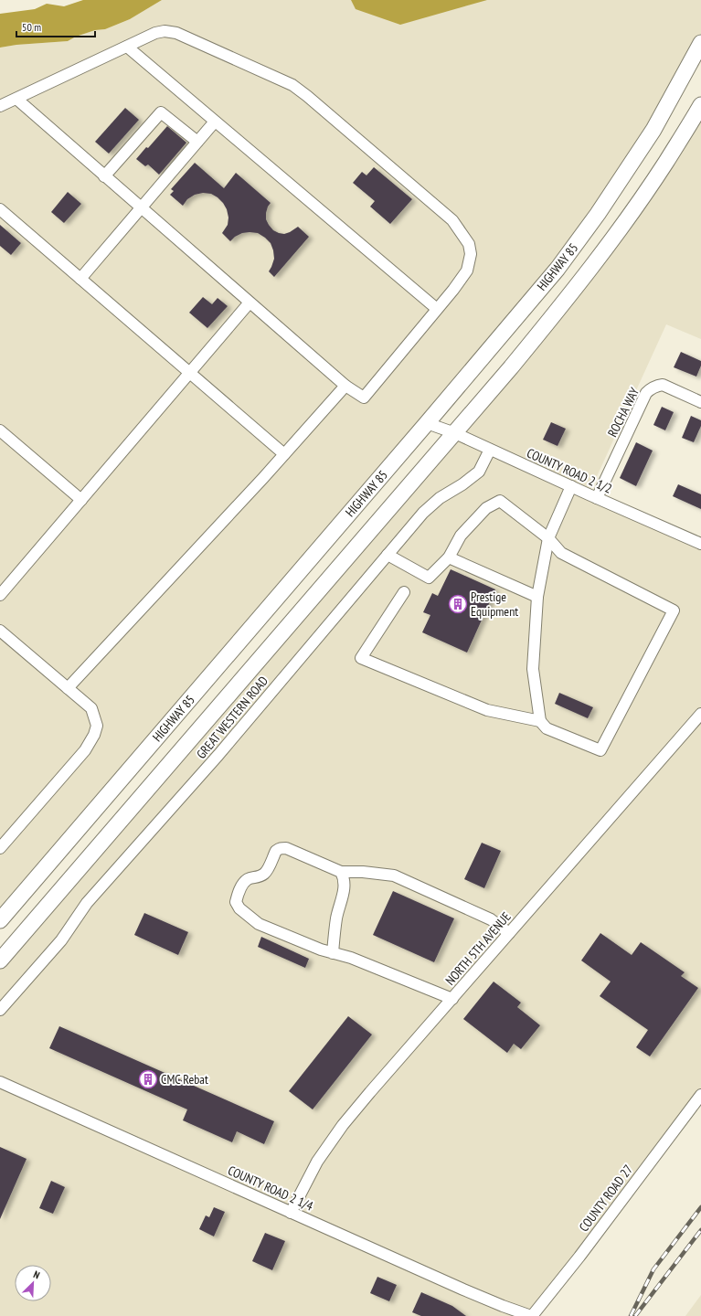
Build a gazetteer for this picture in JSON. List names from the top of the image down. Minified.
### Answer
{"streets":{"highway":["HIGHWAY 85"],"street":["ROCHA WAY","COUNTY ROAD 2 1/2","GREAT WESTERN ROAD","NORTH 5TH AVENUE","COUNTY ROAD 2 1/4","COUNTY ROAD 27"]},"crossings":[["HIGHWAY 85","COUNTY ROAD 2 1/2"],["ROCHA WAY","COUNTY ROAD 2 1/2"],["COUNTY ROAD 2 1/2","GREAT WESTERN ROAD"],["NORTH 5TH AVENUE","COUNTY ROAD 2 1/4"],["COUNTY ROAD 2 1/4","COUNTY ROAD 27"]],"places":{"building":["Prestige Equipment","CMC Rebat"]},"scale_bar":"50 m","north":"top right"}
